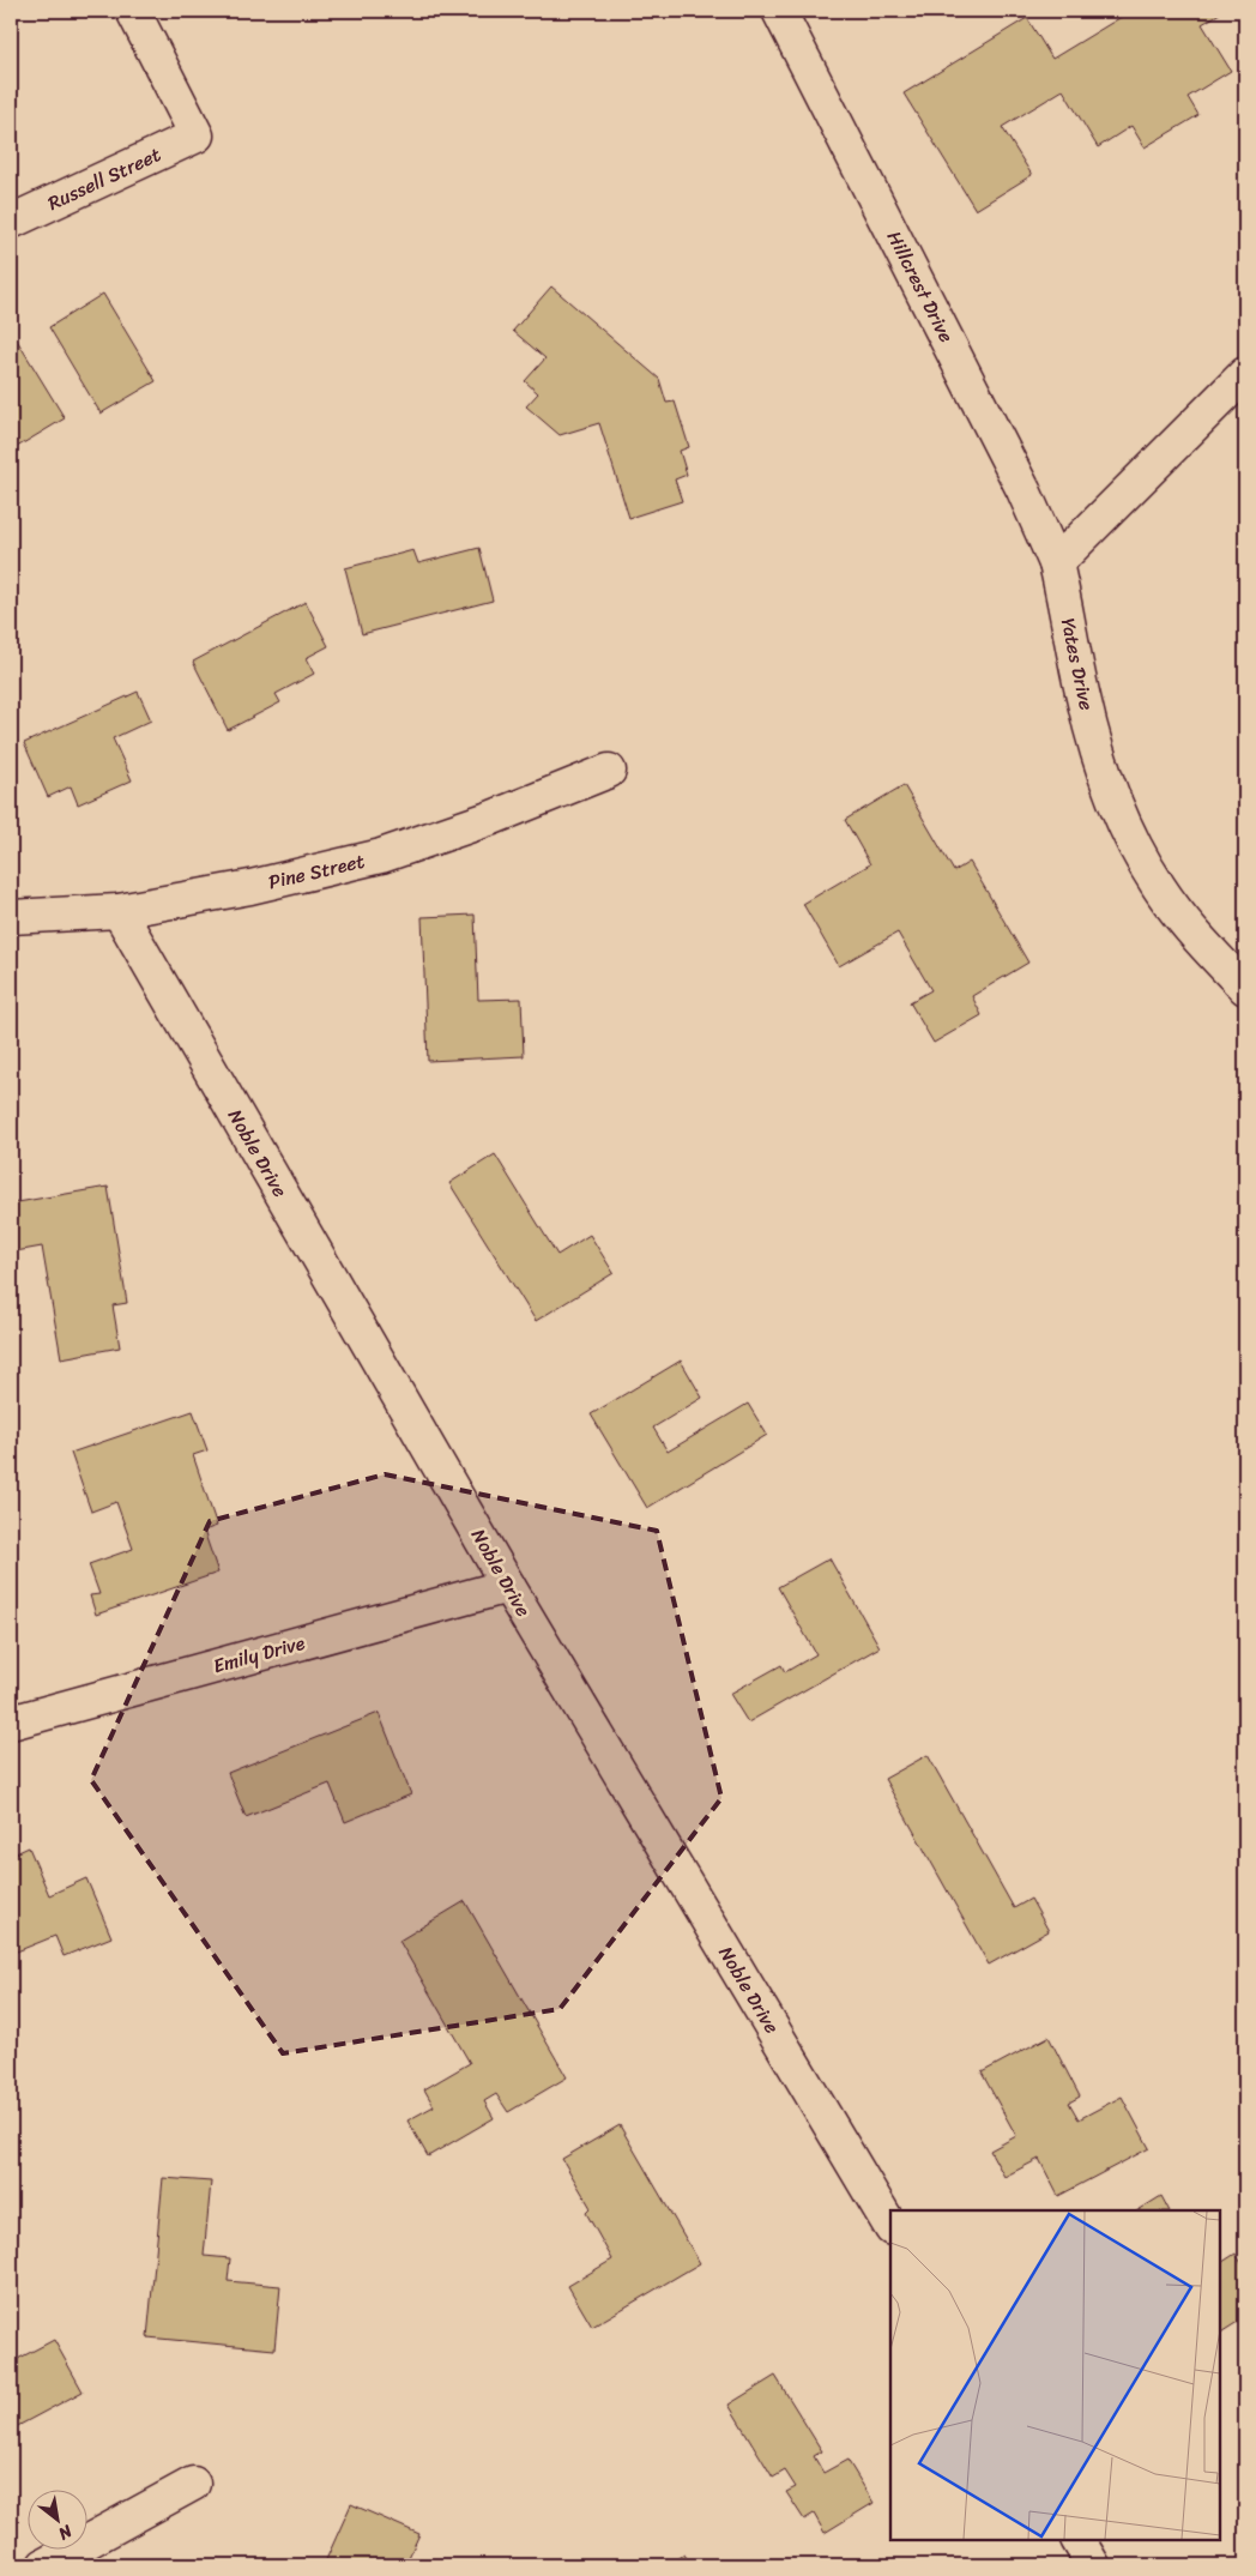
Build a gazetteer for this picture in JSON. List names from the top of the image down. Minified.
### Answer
{"streets":{"street":["Russell Street","Hillcrest Drive","Yates Drive","Pine Street","Noble Drive","Emily Drive"]},"crossings":[["Hillcrest Drive","Yates Drive"],["Pine Street","Noble Drive"],["Noble Drive","Emily Drive"]],"north":"bottom right"}
